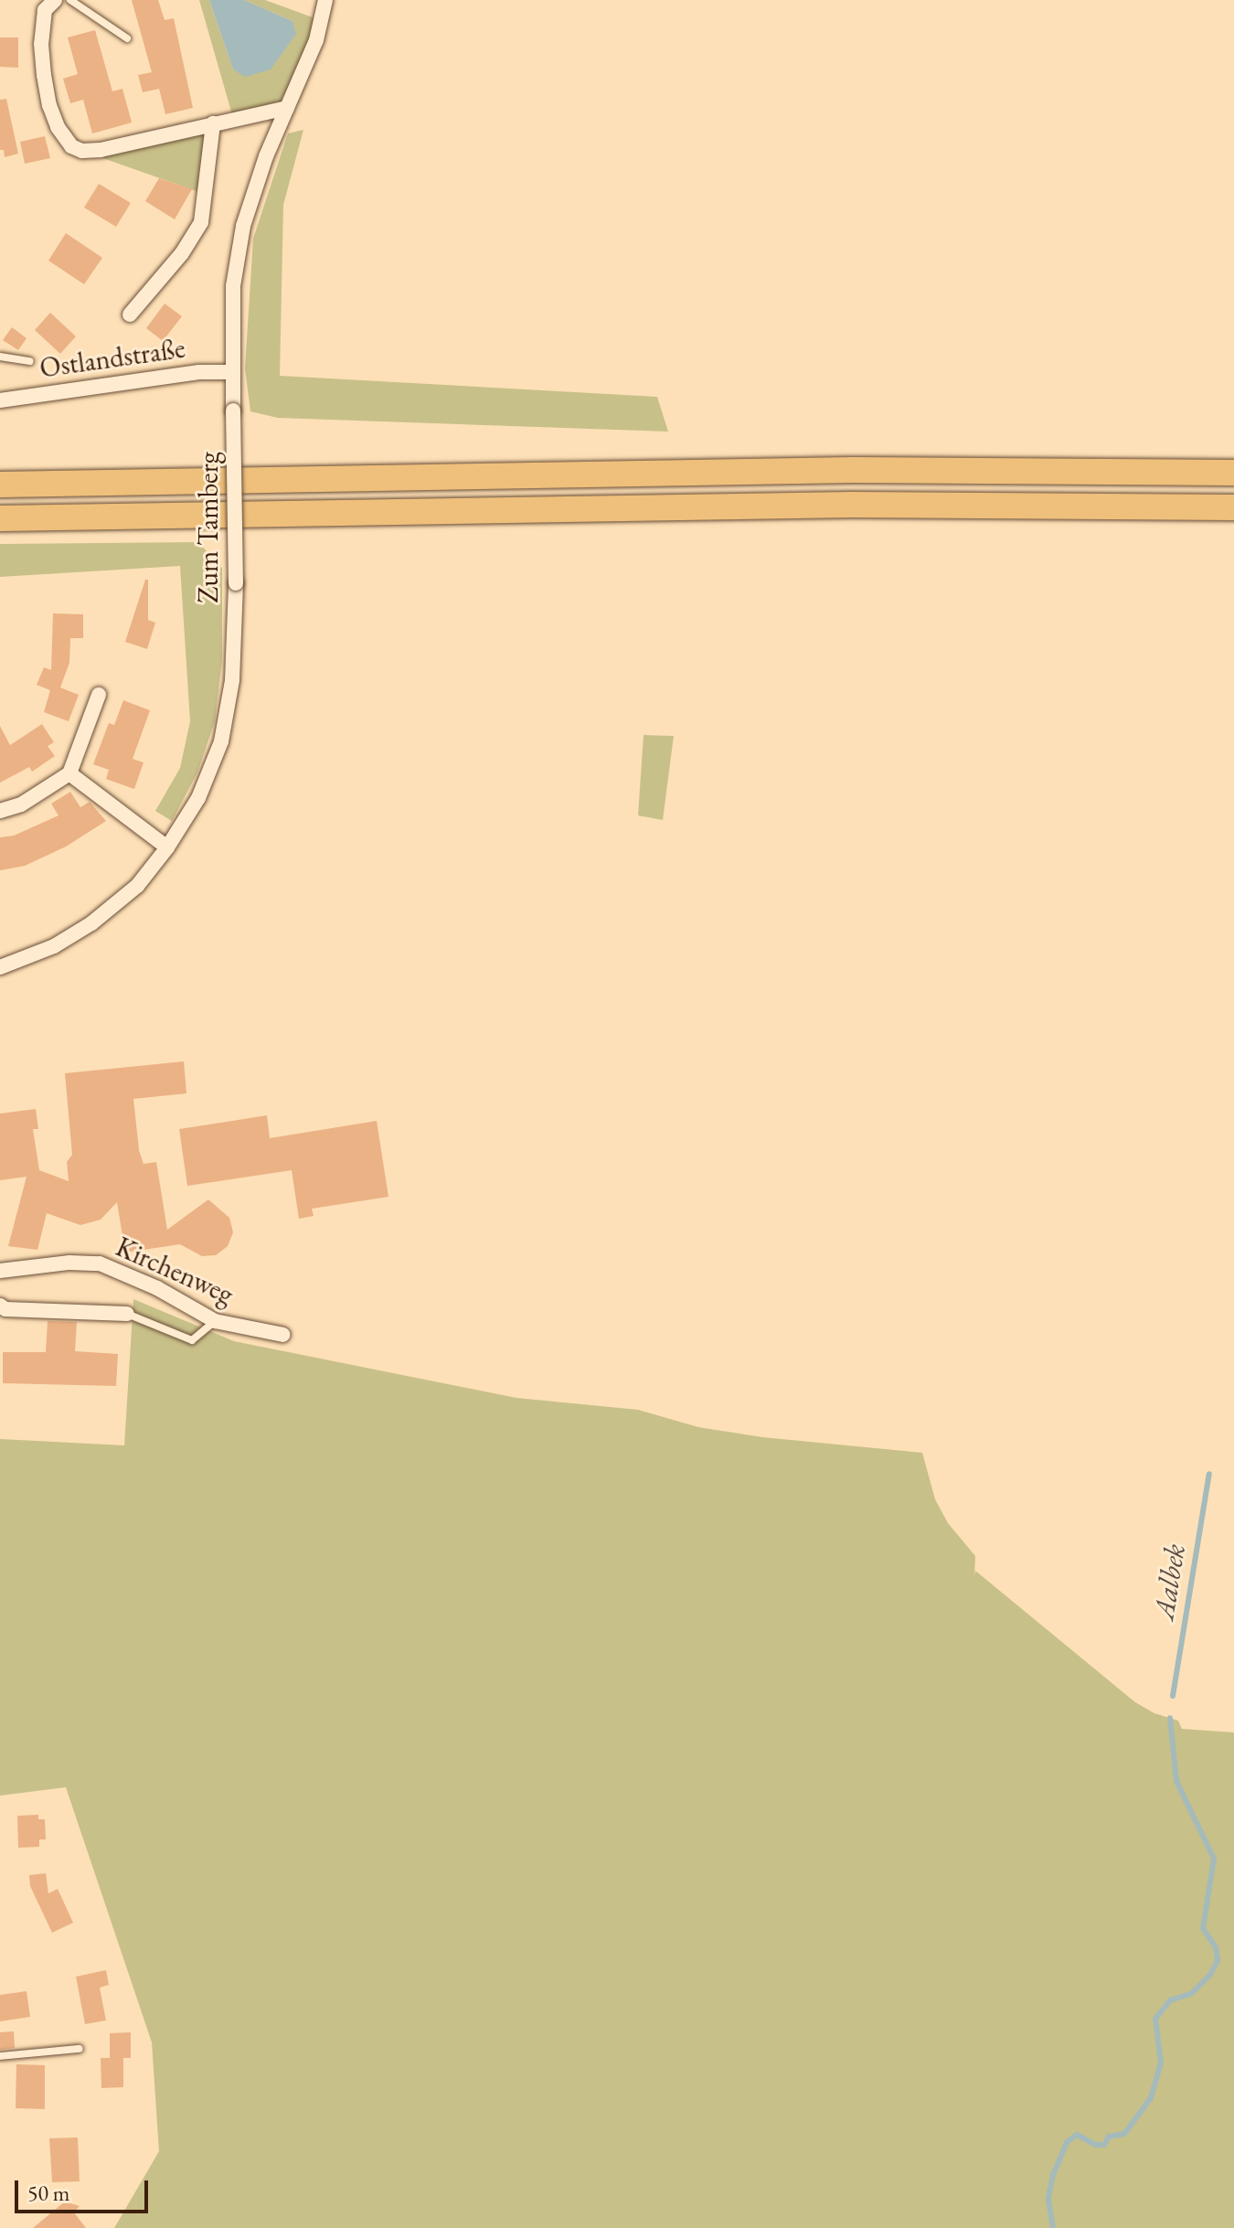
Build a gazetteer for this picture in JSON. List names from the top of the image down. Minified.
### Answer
{"streets":{"street":["Ostlandstraße","Zum Tamberg","Kirchenweg"]},"crossings":[["Ostlandstraße","Zum Tamberg"]],"water":["Aalbek"],"scale_bar":"50 m"}
